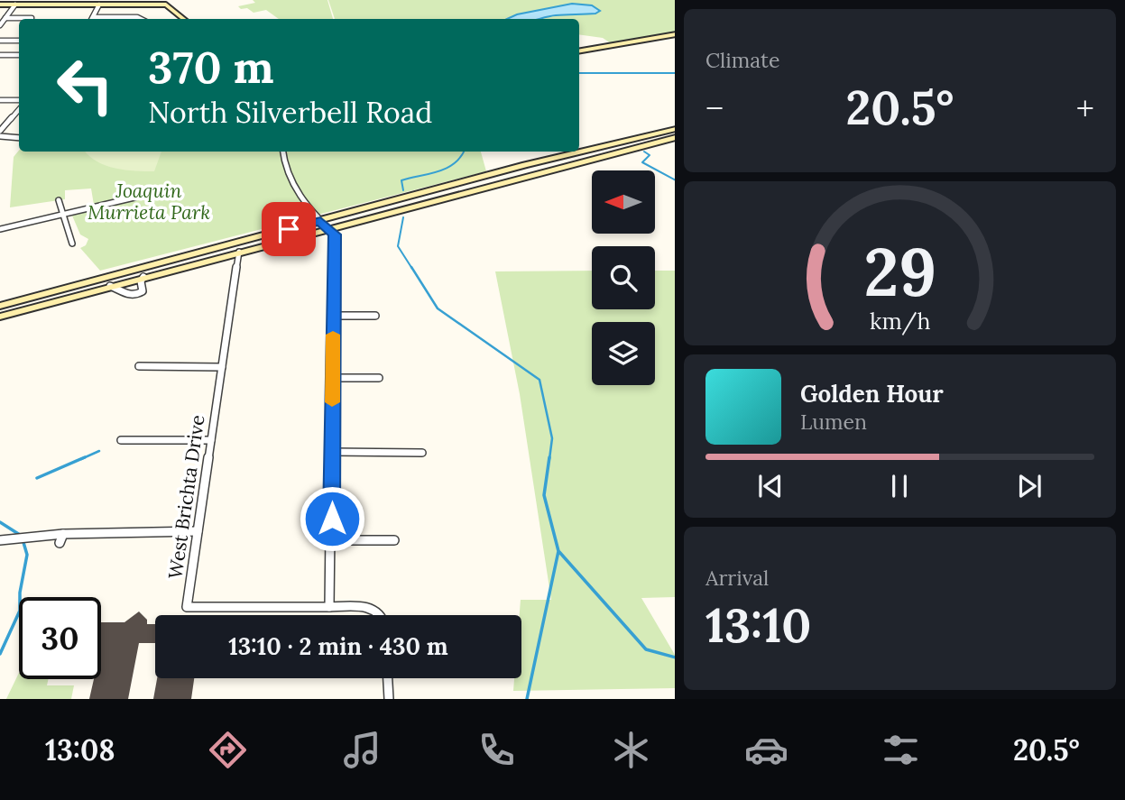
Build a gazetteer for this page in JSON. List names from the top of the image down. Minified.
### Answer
{"streets":{"street":["West Brichta Drive"]},"parks":["Joaquin Murrieta Park"],"north":"left","page":{"tile":["Climate",["Arrival","13:10"]],"turn":["370 m","North Silverbell Road"],"heat":["−","20.5°","+"],"song":["Golden Hour","Lumen"],"limit":"30","trip":"13:10 · 2 min · 430 m","tabs":["13:08","20.5°"],"gauge":["29","km/h"]}}
